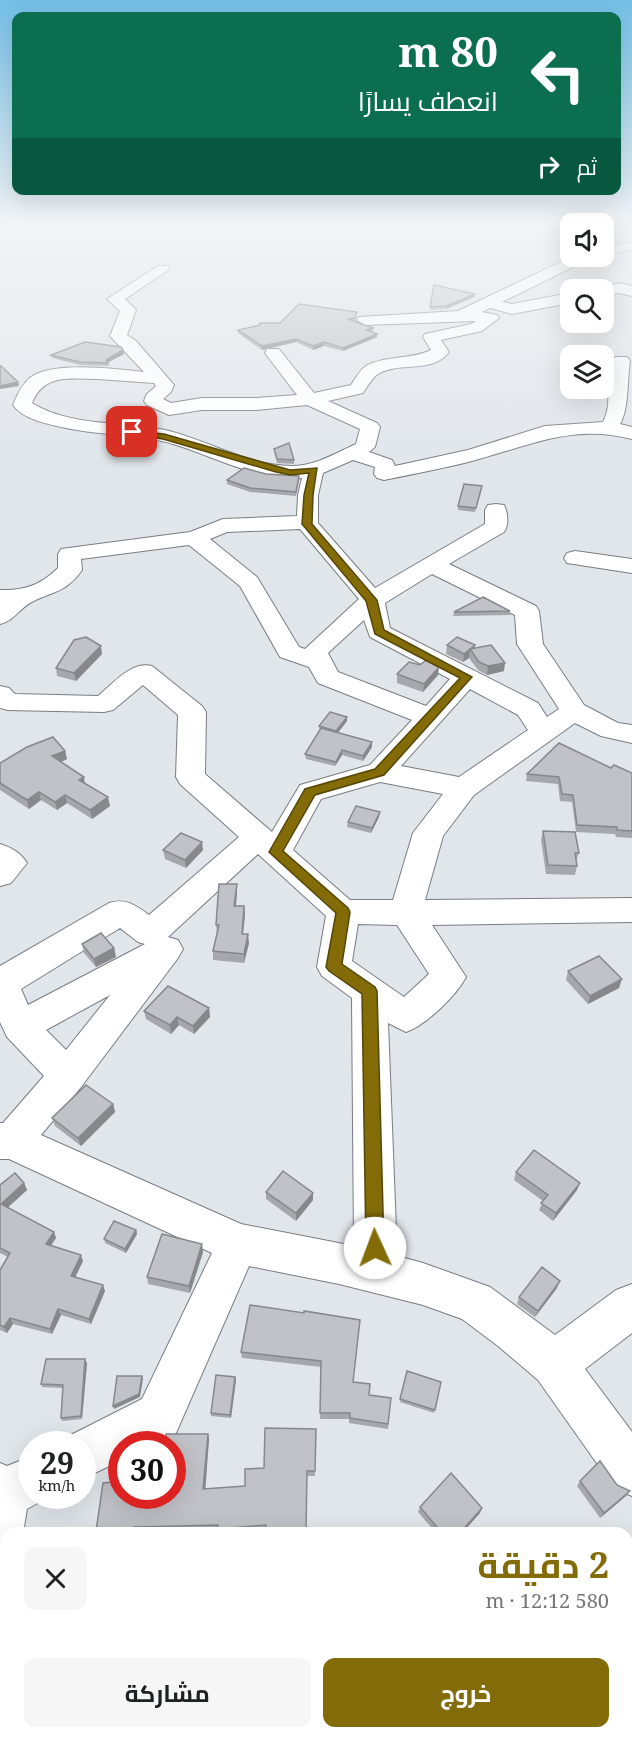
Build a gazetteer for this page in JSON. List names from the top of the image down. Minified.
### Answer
{"page":{"turn":["80 m","انعطف يسارًا"],"then":"ثم","speed":"29 km/h","limit":"30","heading":["2 دقيقة","580 m · 12:12"],"buttons":["خروج","مشاركة"]}}
